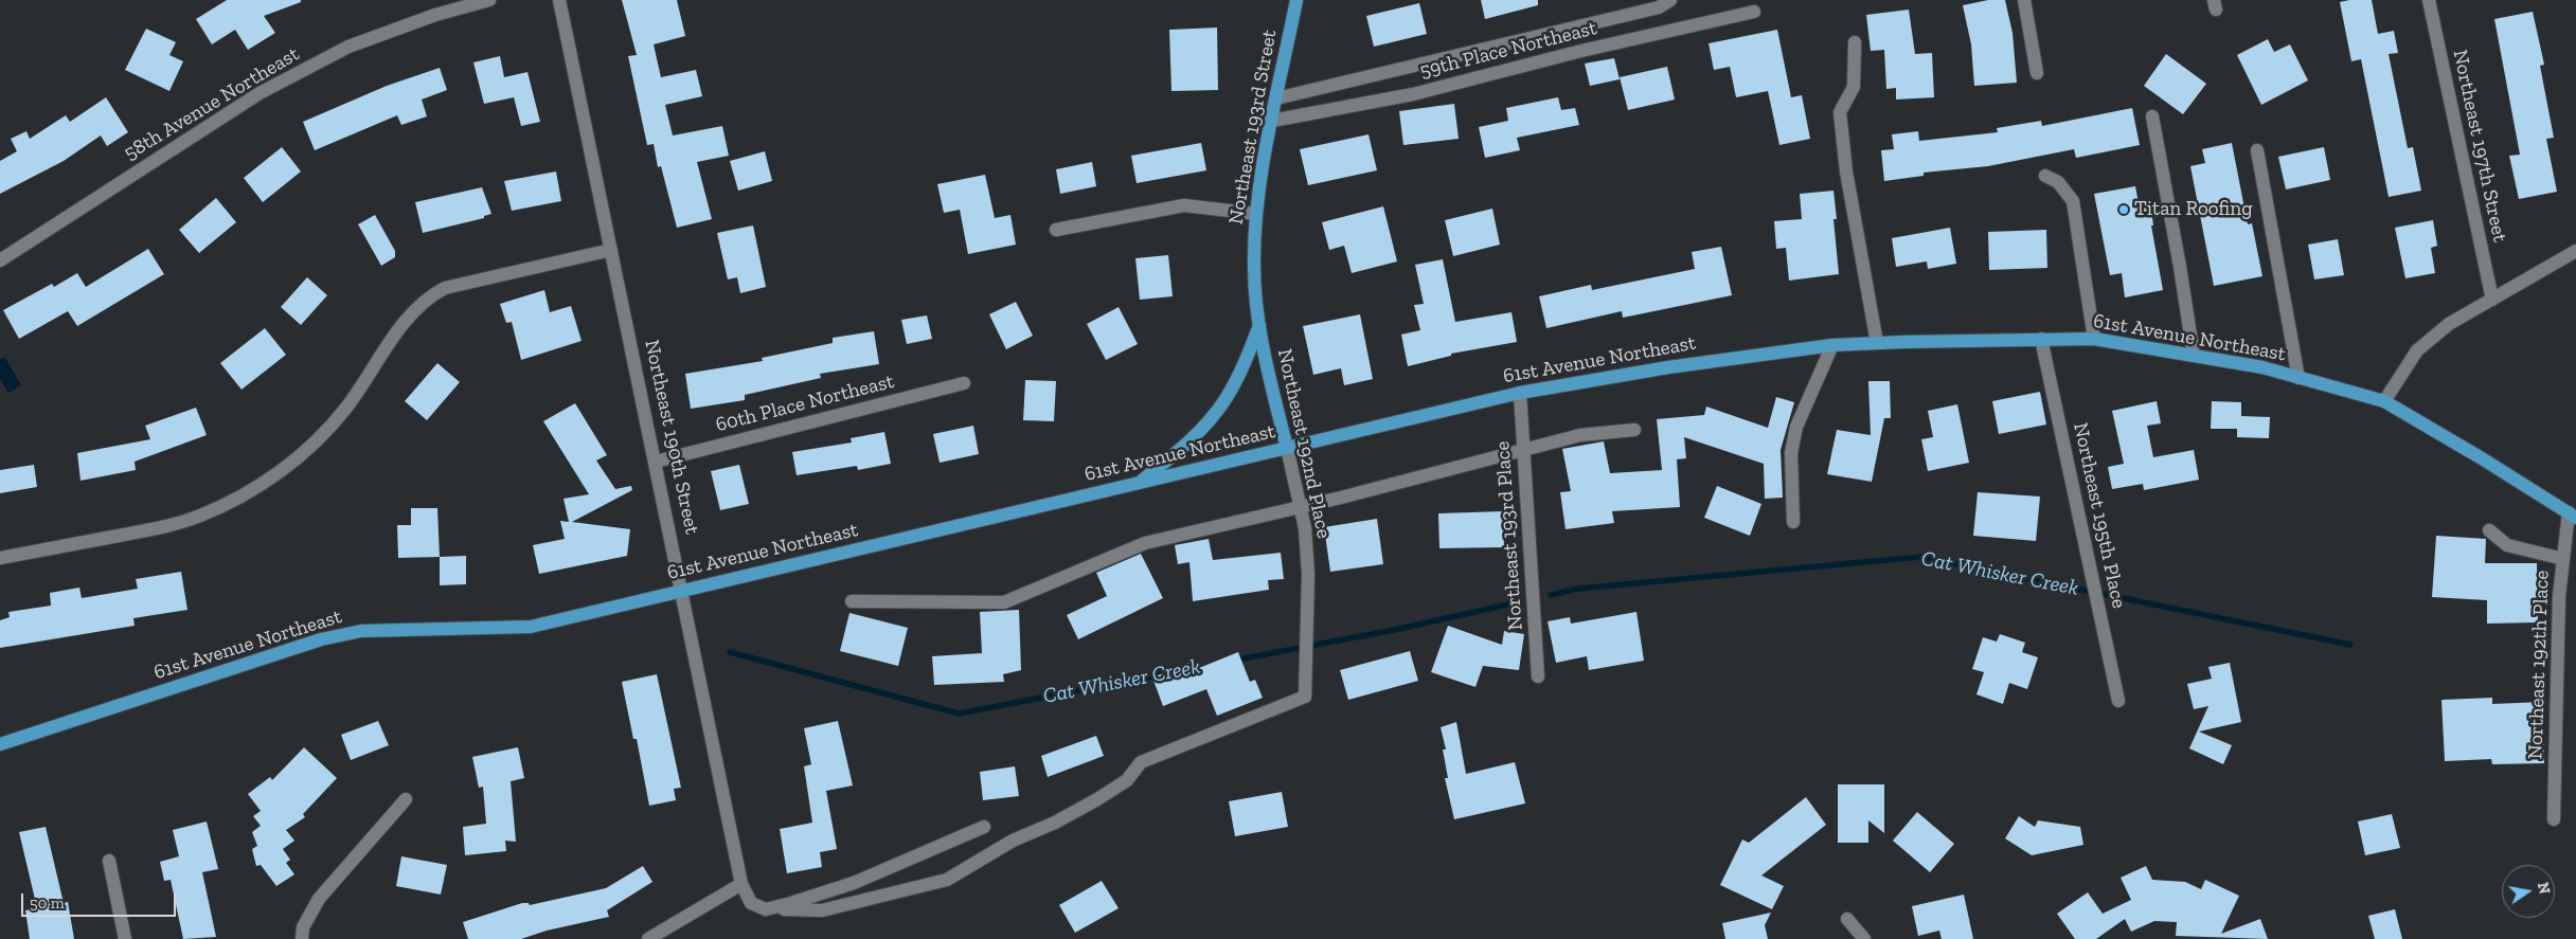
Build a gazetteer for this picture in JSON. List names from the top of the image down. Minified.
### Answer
{"streets":{"main road":["Northeast 193rd Street","61st Avenue Northeast","Northeast 192nd Place"],"street":["59th Place Northeast","58th Avenue Northeast","Northeast 197th Street","60th Place Northeast","Northeast 190th Street","Northeast 195th Place","Northeast 193rd Place","Northeast 192th Place"]},"crossings":[["59th Place Northeast","Northeast 193rd Street"],["Northeast 193rd Street","Northeast 192nd Place"],["61st Avenue Northeast","Northeast 190th Street"],["61st Avenue Northeast","Northeast 192nd Place"],["61st Avenue Northeast","Northeast 195th Place"],["61st Avenue Northeast","Northeast 193rd Place"],["61st Avenue Northeast","Northeast 192th Place"],["60th Place Northeast","Northeast 190th Street"]],"water":["Cat Whisker Creek"],"places":["Titan Roofing"],"scale_bar":"50 m","north":"right"}
